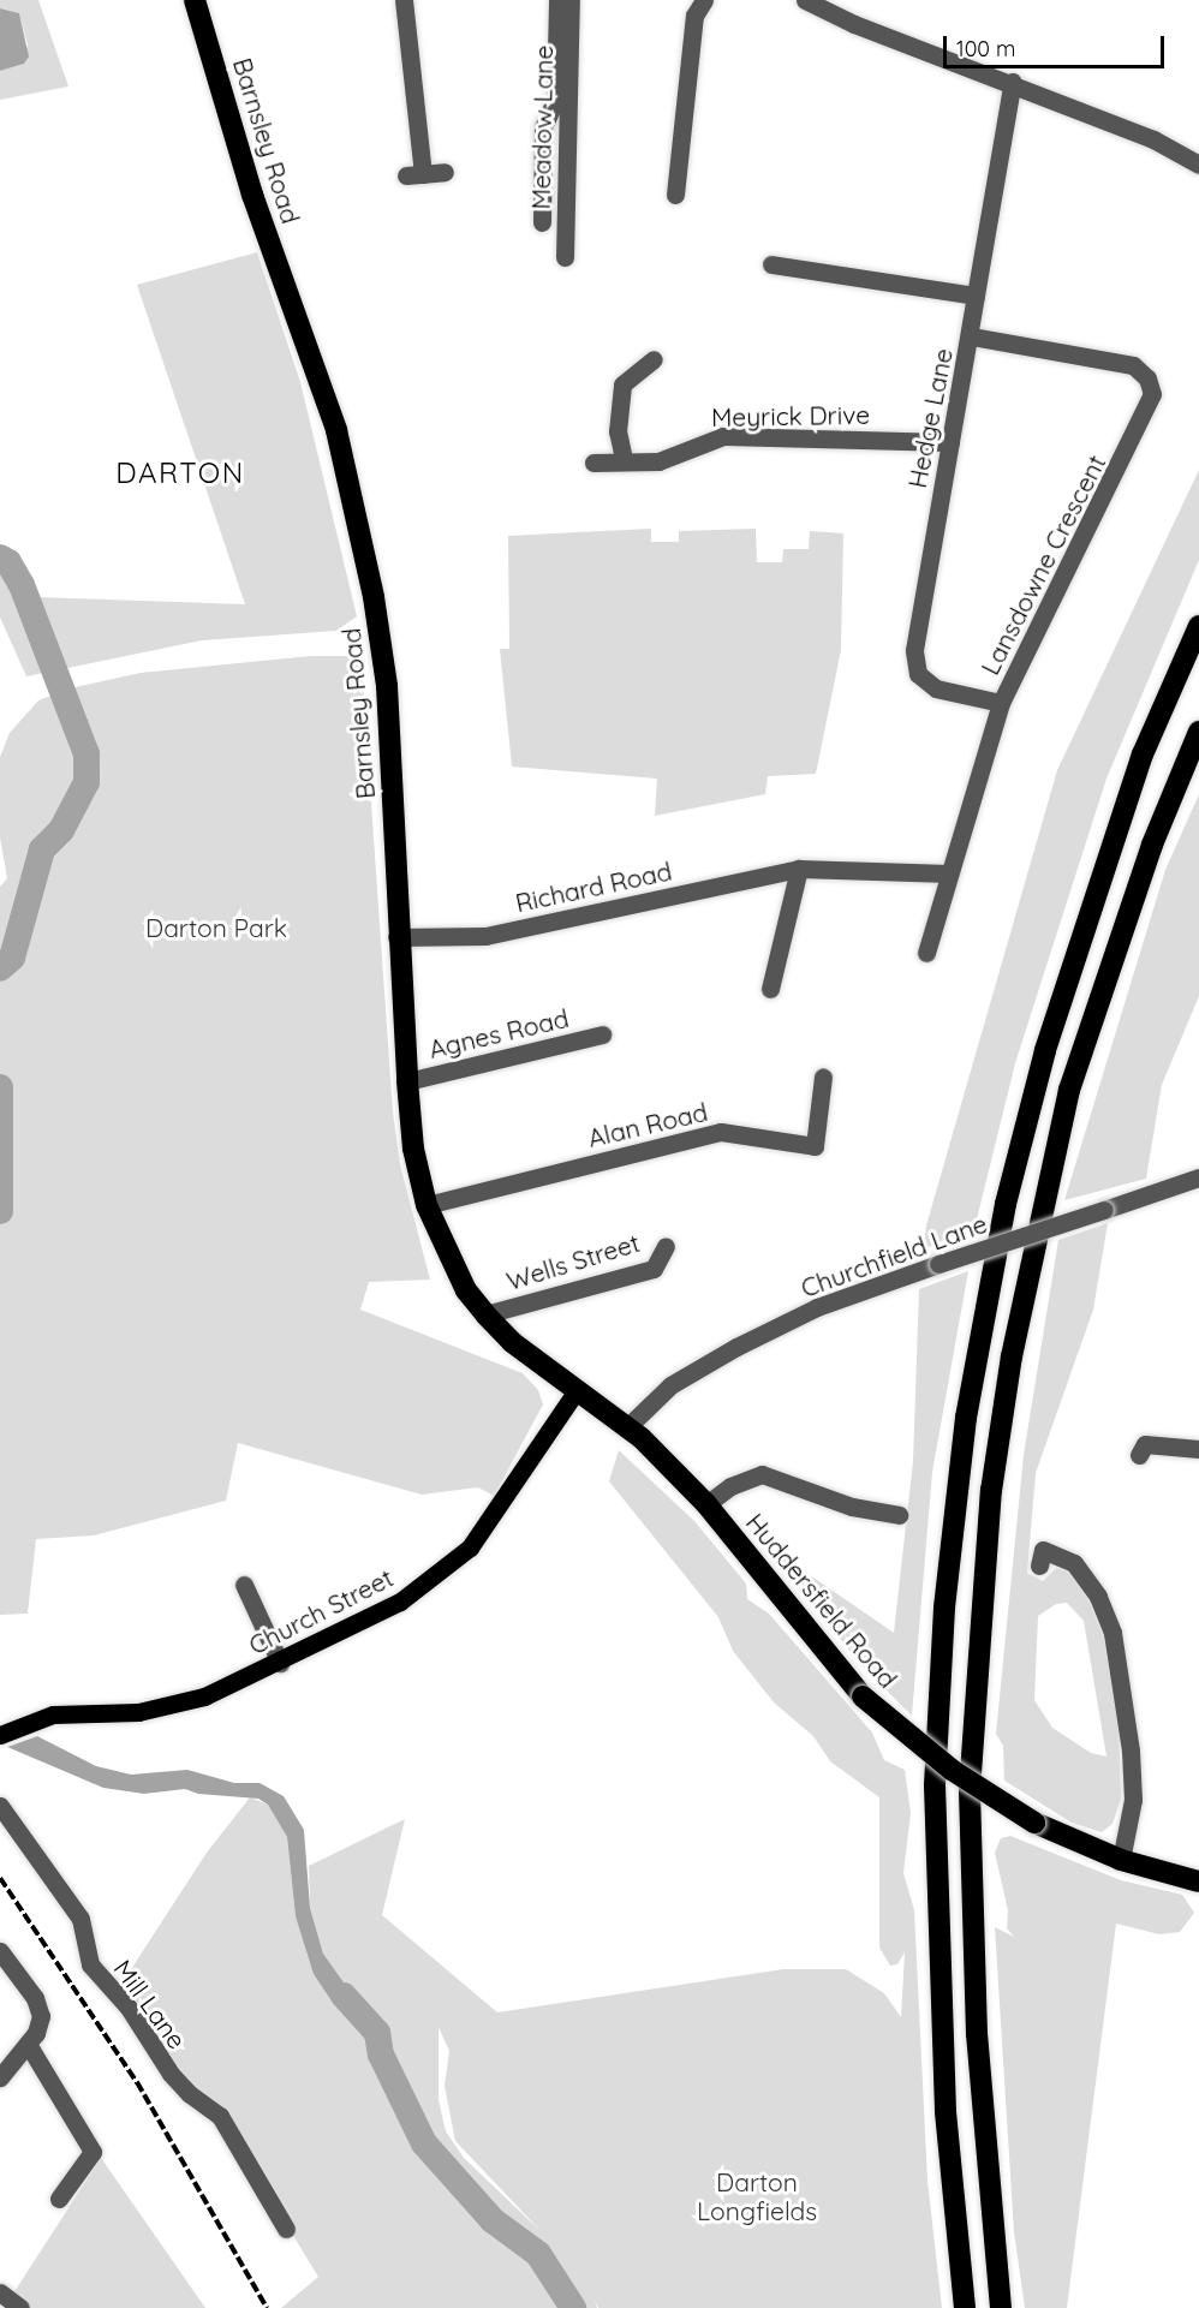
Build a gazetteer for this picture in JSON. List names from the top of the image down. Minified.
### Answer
{"streets":{"highway":["Barnsley Road","Huddersfield Road"],"main road":["Church Street"],"street":["Meadow Lane","Meyrick Drive","Hedge Lane","Lansdowne Crescent","Richard Road","Agnes Road","Alan Road","Churchfield Lane","Wells Street","Mill Lane"]},"crossings":[["Barnsley Road","Richard Road"],["Barnsley Road","Agnes Road"],["Barnsley Road","Alan Road"],["Barnsley Road","Wells Street"],["Barnsley Road","Huddersfield Road"],["Barnsley Road","Church Street"],["Meyrick Drive","Hedge Lane"],["Hedge Lane","Lansdowne Crescent"],["Lansdowne Crescent","Richard Road"],["Churchfield Lane","Huddersfield Road"],["Huddersfield Road","Church Street"]],"districts":["DARTON"],"parks":["Darton Park","Darton Longfields"],"scale_bar":"100 m"}
